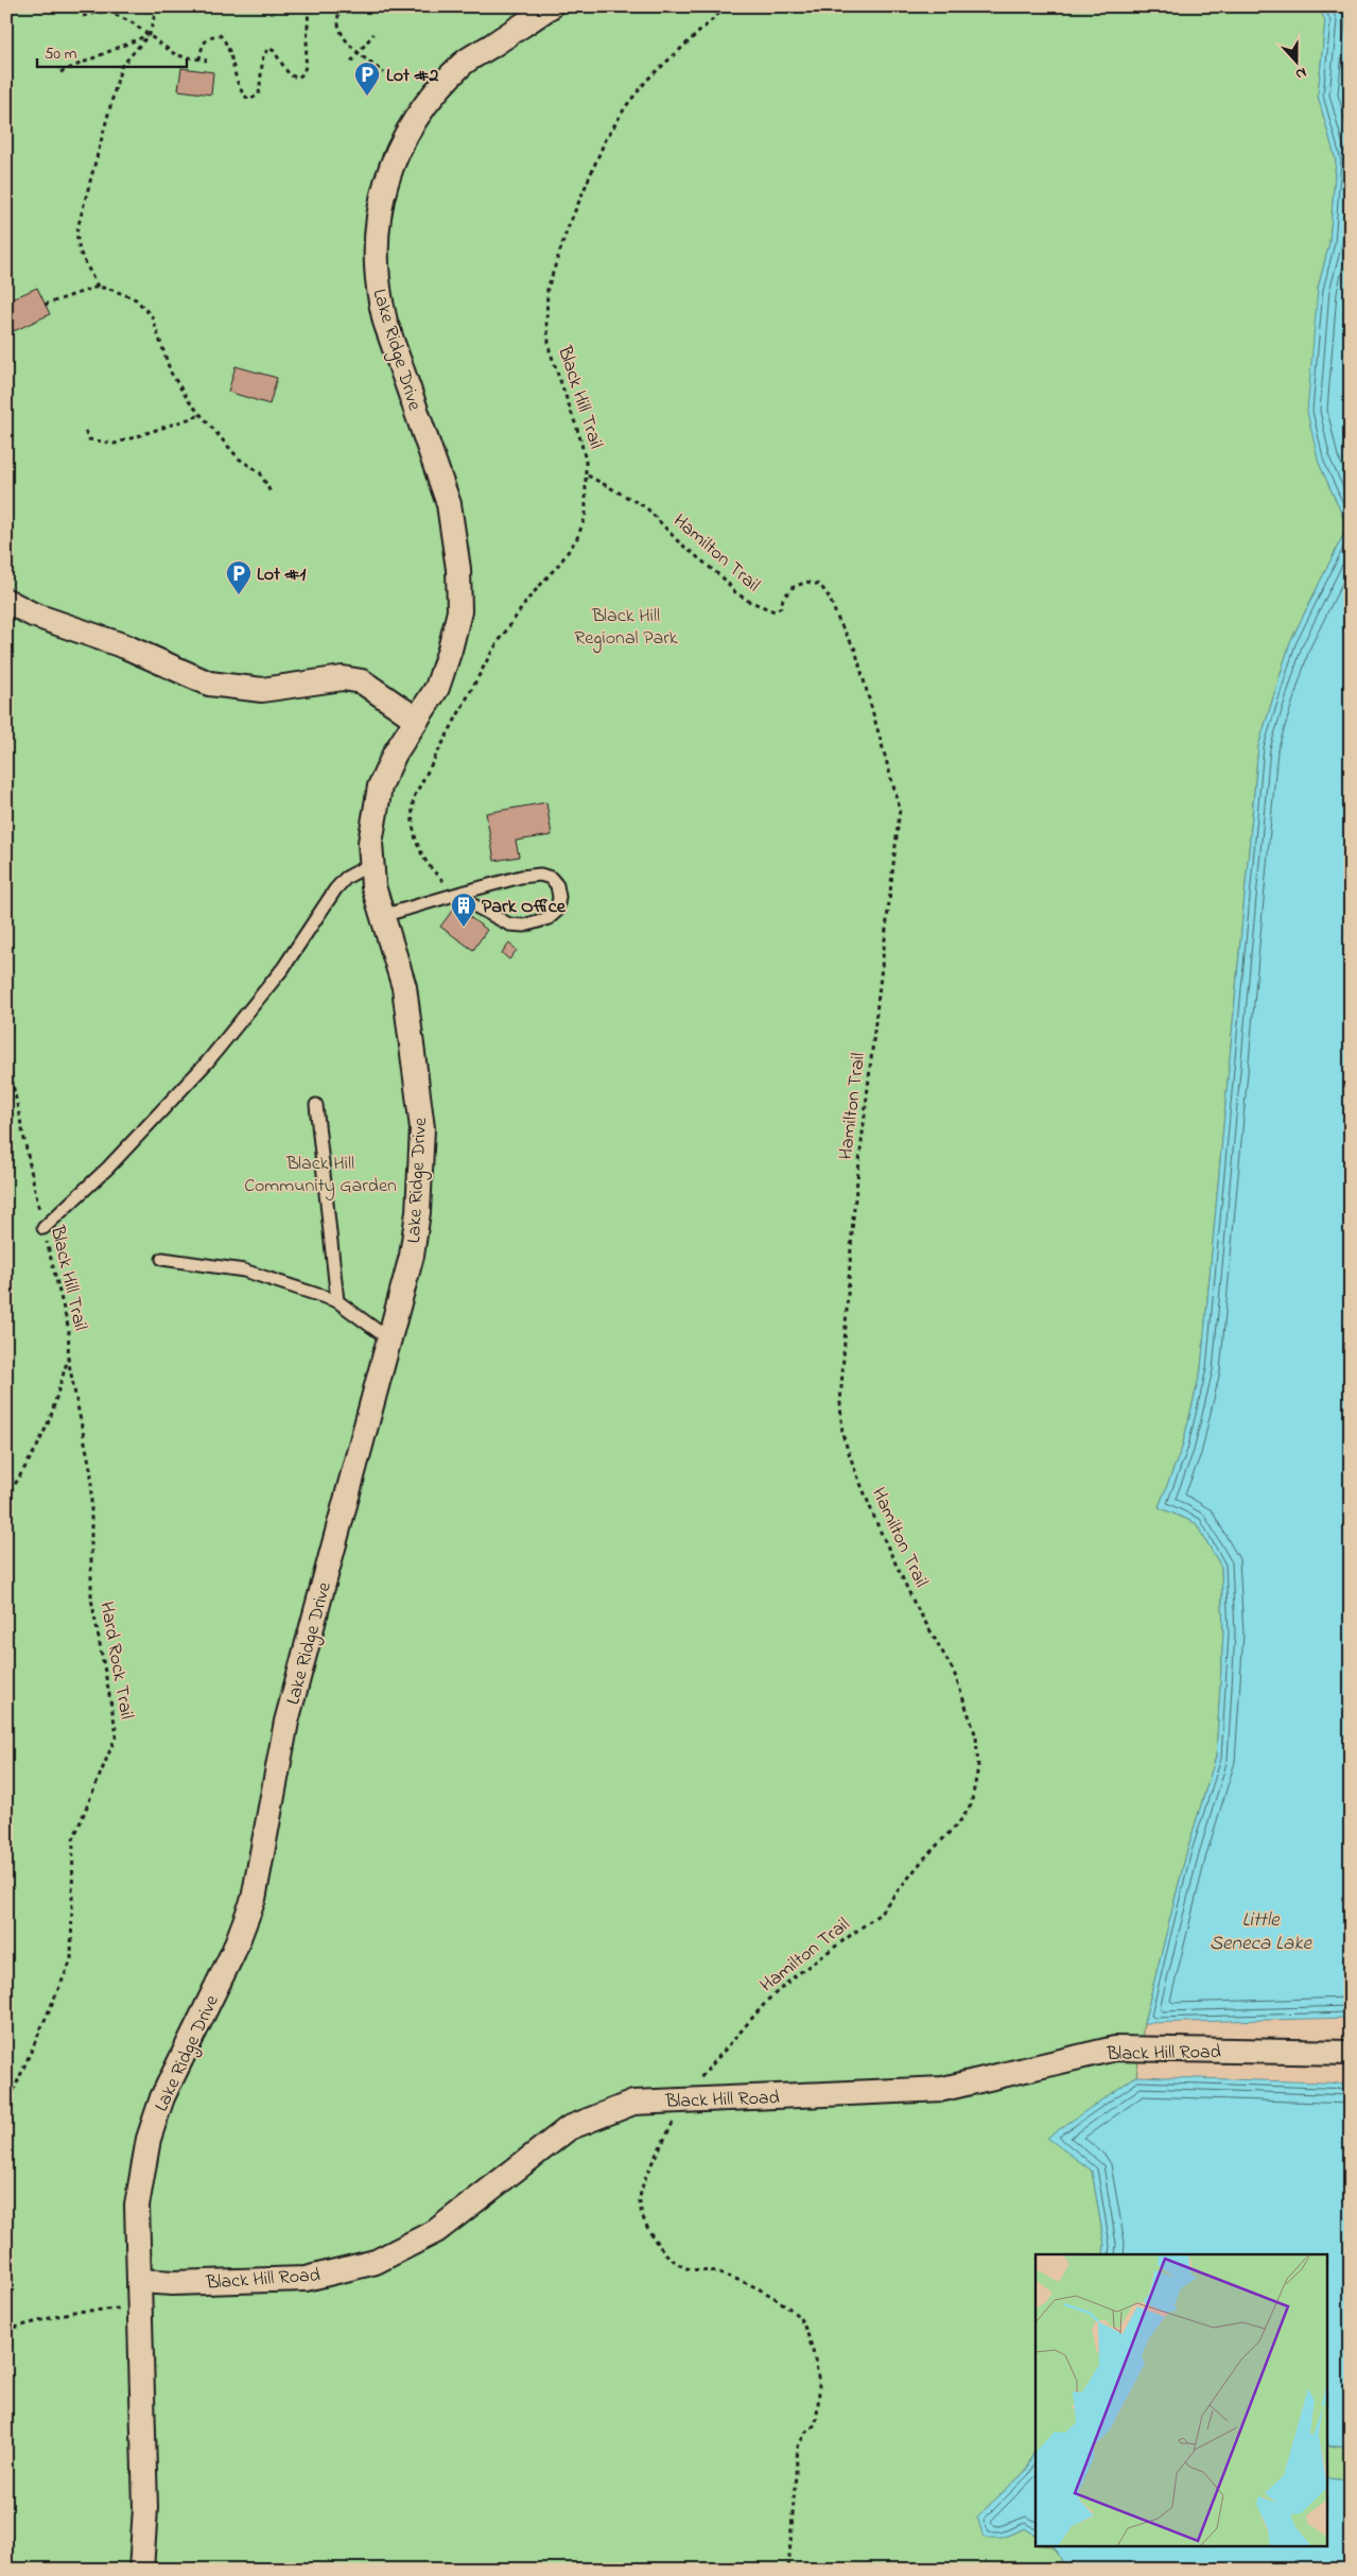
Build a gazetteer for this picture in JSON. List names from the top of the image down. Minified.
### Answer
{"streets":{"street":["Lake Ridge Drive","Black Hill Road"],"path":["Black Hill Trail","Hamilton Trail","Hard Rock Trail"]},"crossings":[["Lake Ridge Drive","Black Hill Road"],["Black Hill Trail","Hamilton Trail"],["Black Hill Trail","Hard Rock Trail"],["Hamilton Trail","Black Hill Road"]],"water":["Little Seneca Lake"],"parks":["Black Hill Regional Park","Black Hill Community Garden"],"places":{"parking":["Lot #2","Lot #1"],"building":["Park Office"]},"scale_bar":"50 m","north":"bottom"}
